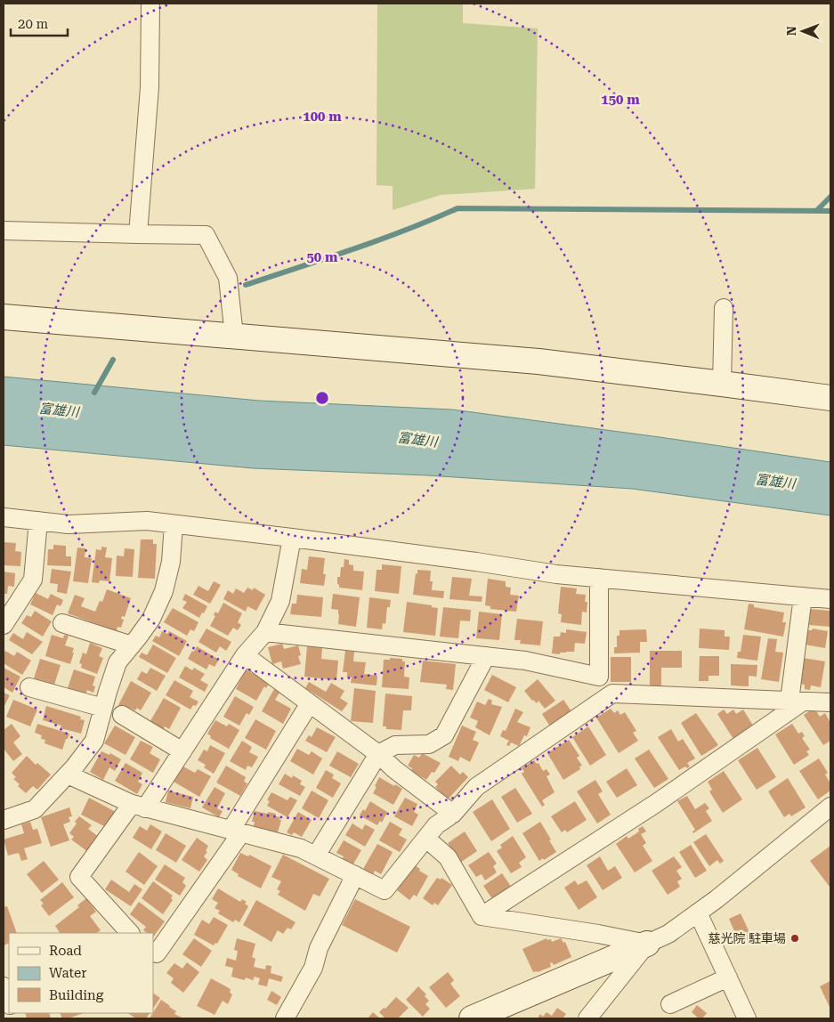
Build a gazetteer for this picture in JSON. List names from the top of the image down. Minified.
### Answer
{"water":["富雄川"],"places":["慈光院 駐車場"],"legend":["Road","Water","Building"],"scale_bar":"20 m","north":"left","rings":["150 m","100 m","50 m"]}
